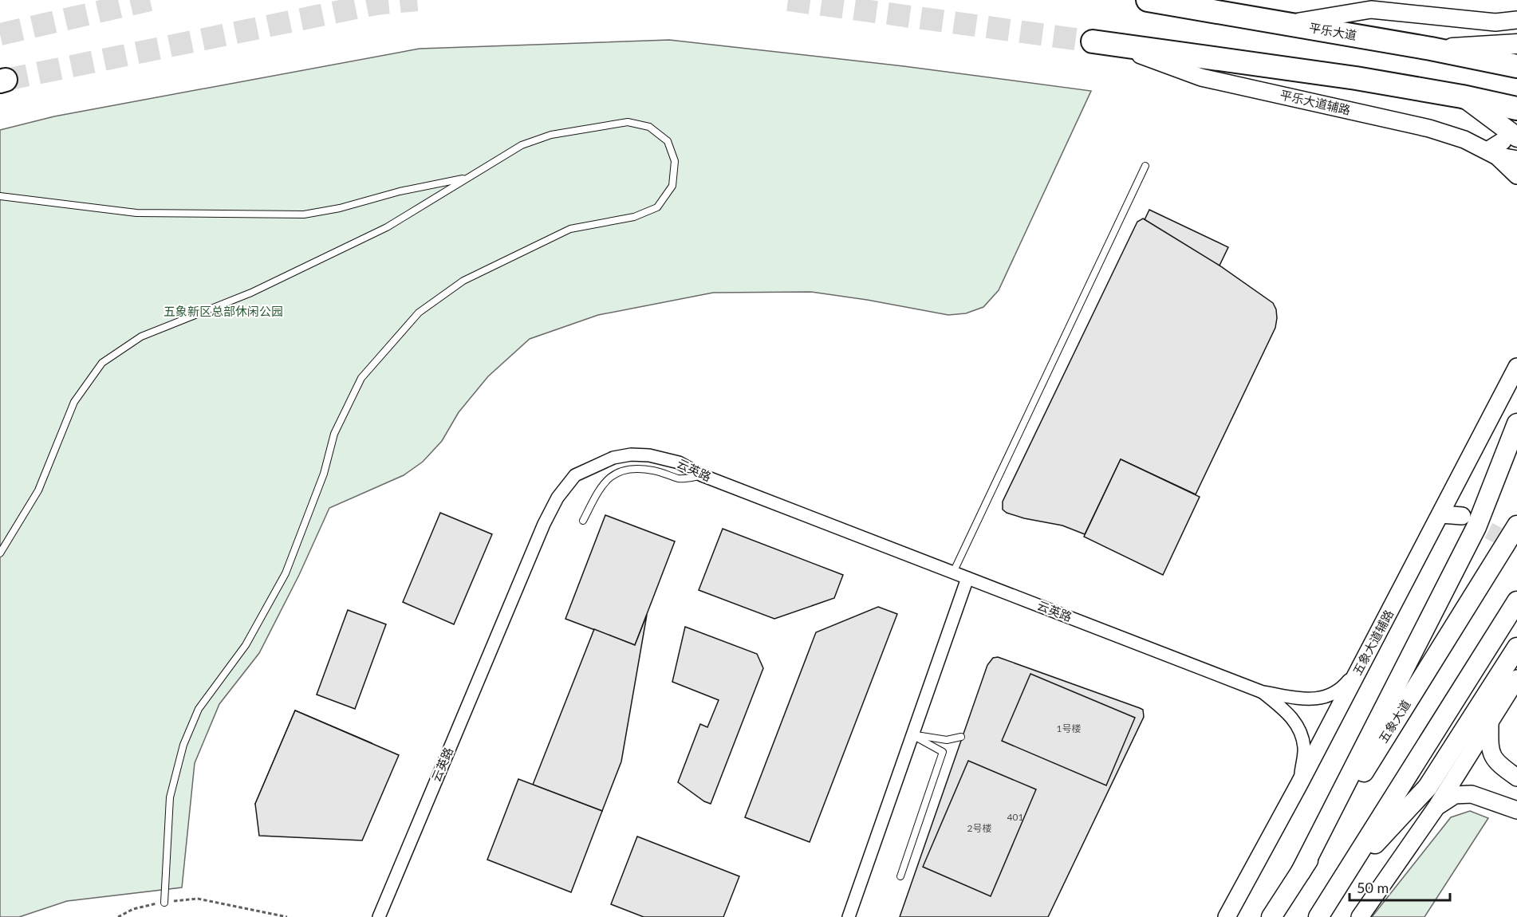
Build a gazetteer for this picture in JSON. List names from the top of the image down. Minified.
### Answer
{"streets":{"highway":["平乐大道"],"main road":["五象大道"],"street":["平乐大道辅路","云英路","五象大道辅路"]},"parks":["五象新区总部休闲公园"],"house_numbers":["1号楼","401","2号楼"],"scale_bar":"50 m"}
